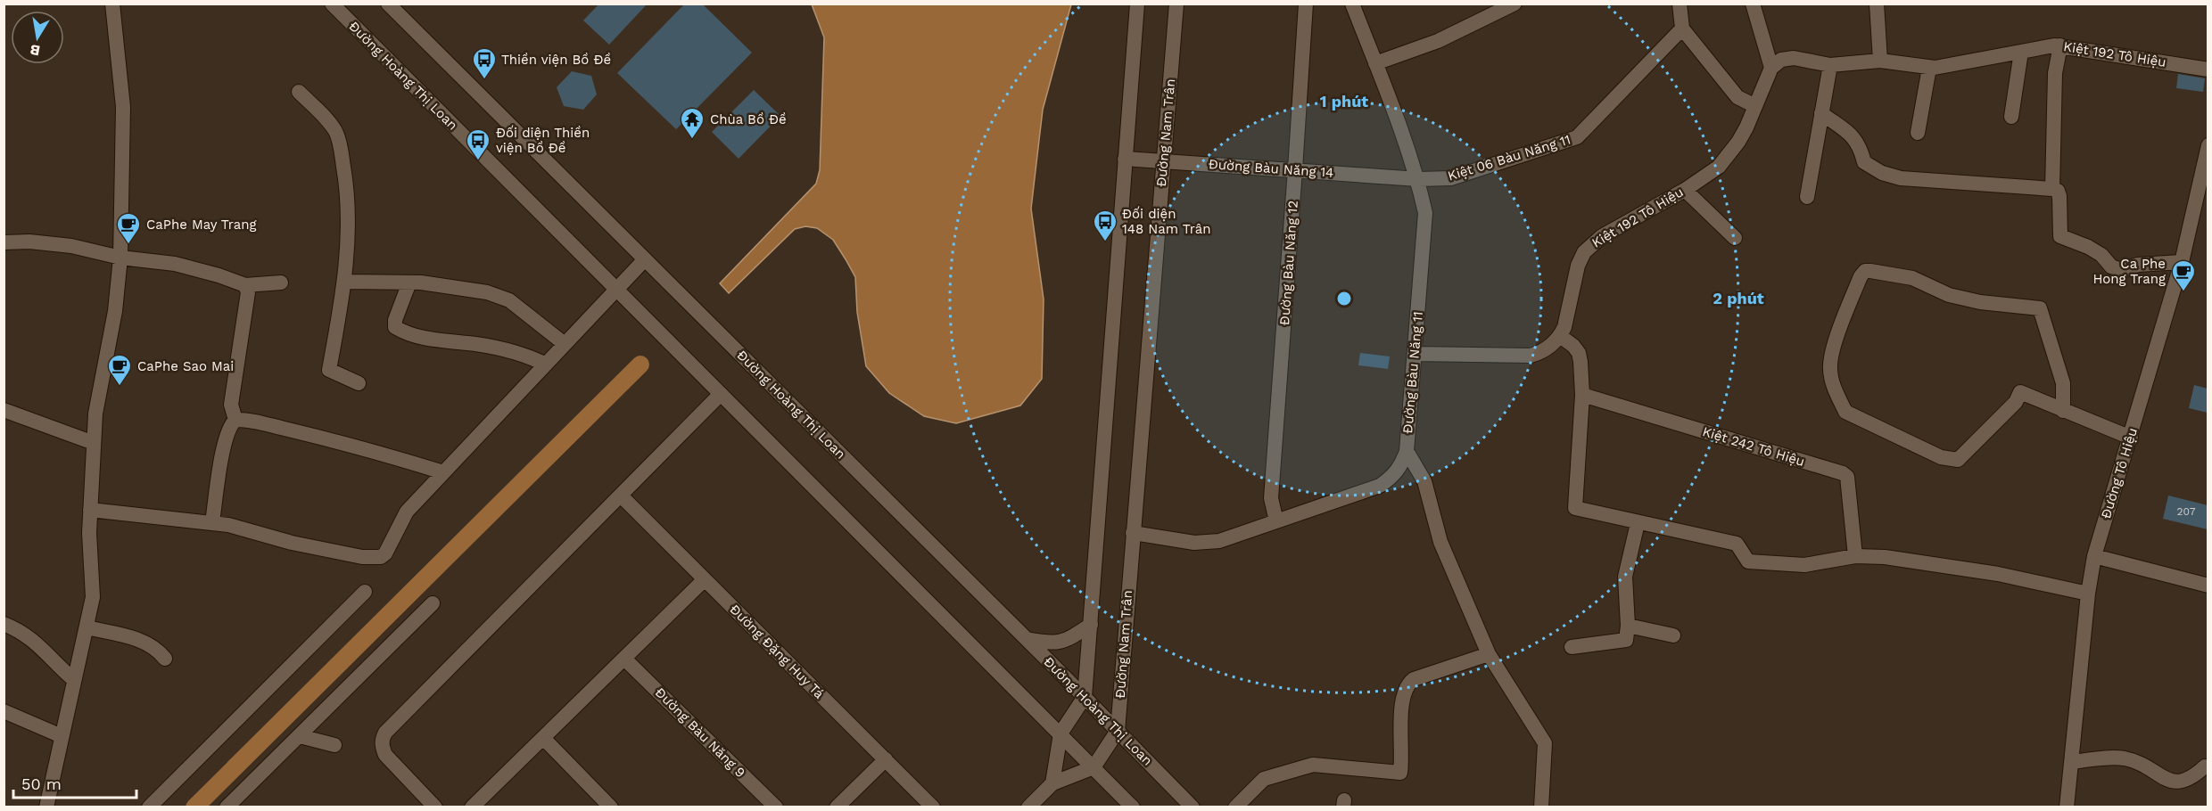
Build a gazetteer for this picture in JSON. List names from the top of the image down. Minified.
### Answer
{"streets":{"street":["Kiệt 192 Tô Hiệu","Đường Hoàng Thị Loan","Đường Nam Trân","Kiệt 06 Bàu Năng 11","Đường Bàu Năng 14","Đường Bàu Năng 12","Đường Bàu Năng 11","Kiệt 242 Tô Hiệu","Đường Tô Hiệu","Đường Đặng Huy Tá","Đường Bàu Năng 9"]},"crossings":[["Đường Hoàng Thị Loan","Đường Nam Trân"],["Đường Nam Trân","Đường Bàu Năng 14"],["Đường Nam Trân","Đường Bàu Năng 11"],["Kiệt 06 Bàu Năng 11","Đường Bàu Năng 14"],["Kiệt 06 Bàu Năng 11","Đường Bàu Năng 11"],["Đường Bàu Năng 14","Đường Bàu Năng 12"],["Đường Bàu Năng 14","Đường Bàu Năng 11"],["Đường Bàu Năng 12","Đường Bàu Năng 11"]],"places":{"bus stop":["Thiền viện Bồ Đề","Đối diện Thiền viện Bồ Đề","Đối diện 148 Nam Trân"],"temple":["Chùa Bồ Đề"],"cafe":["CaPhe May Trang","Ca Phe Hong Trang","CaPhe Sao Mai"]},"house_numbers":["207"],"scale_bar":"50 m","north":"bottom","rings":["1 phút","2 phút"]}
